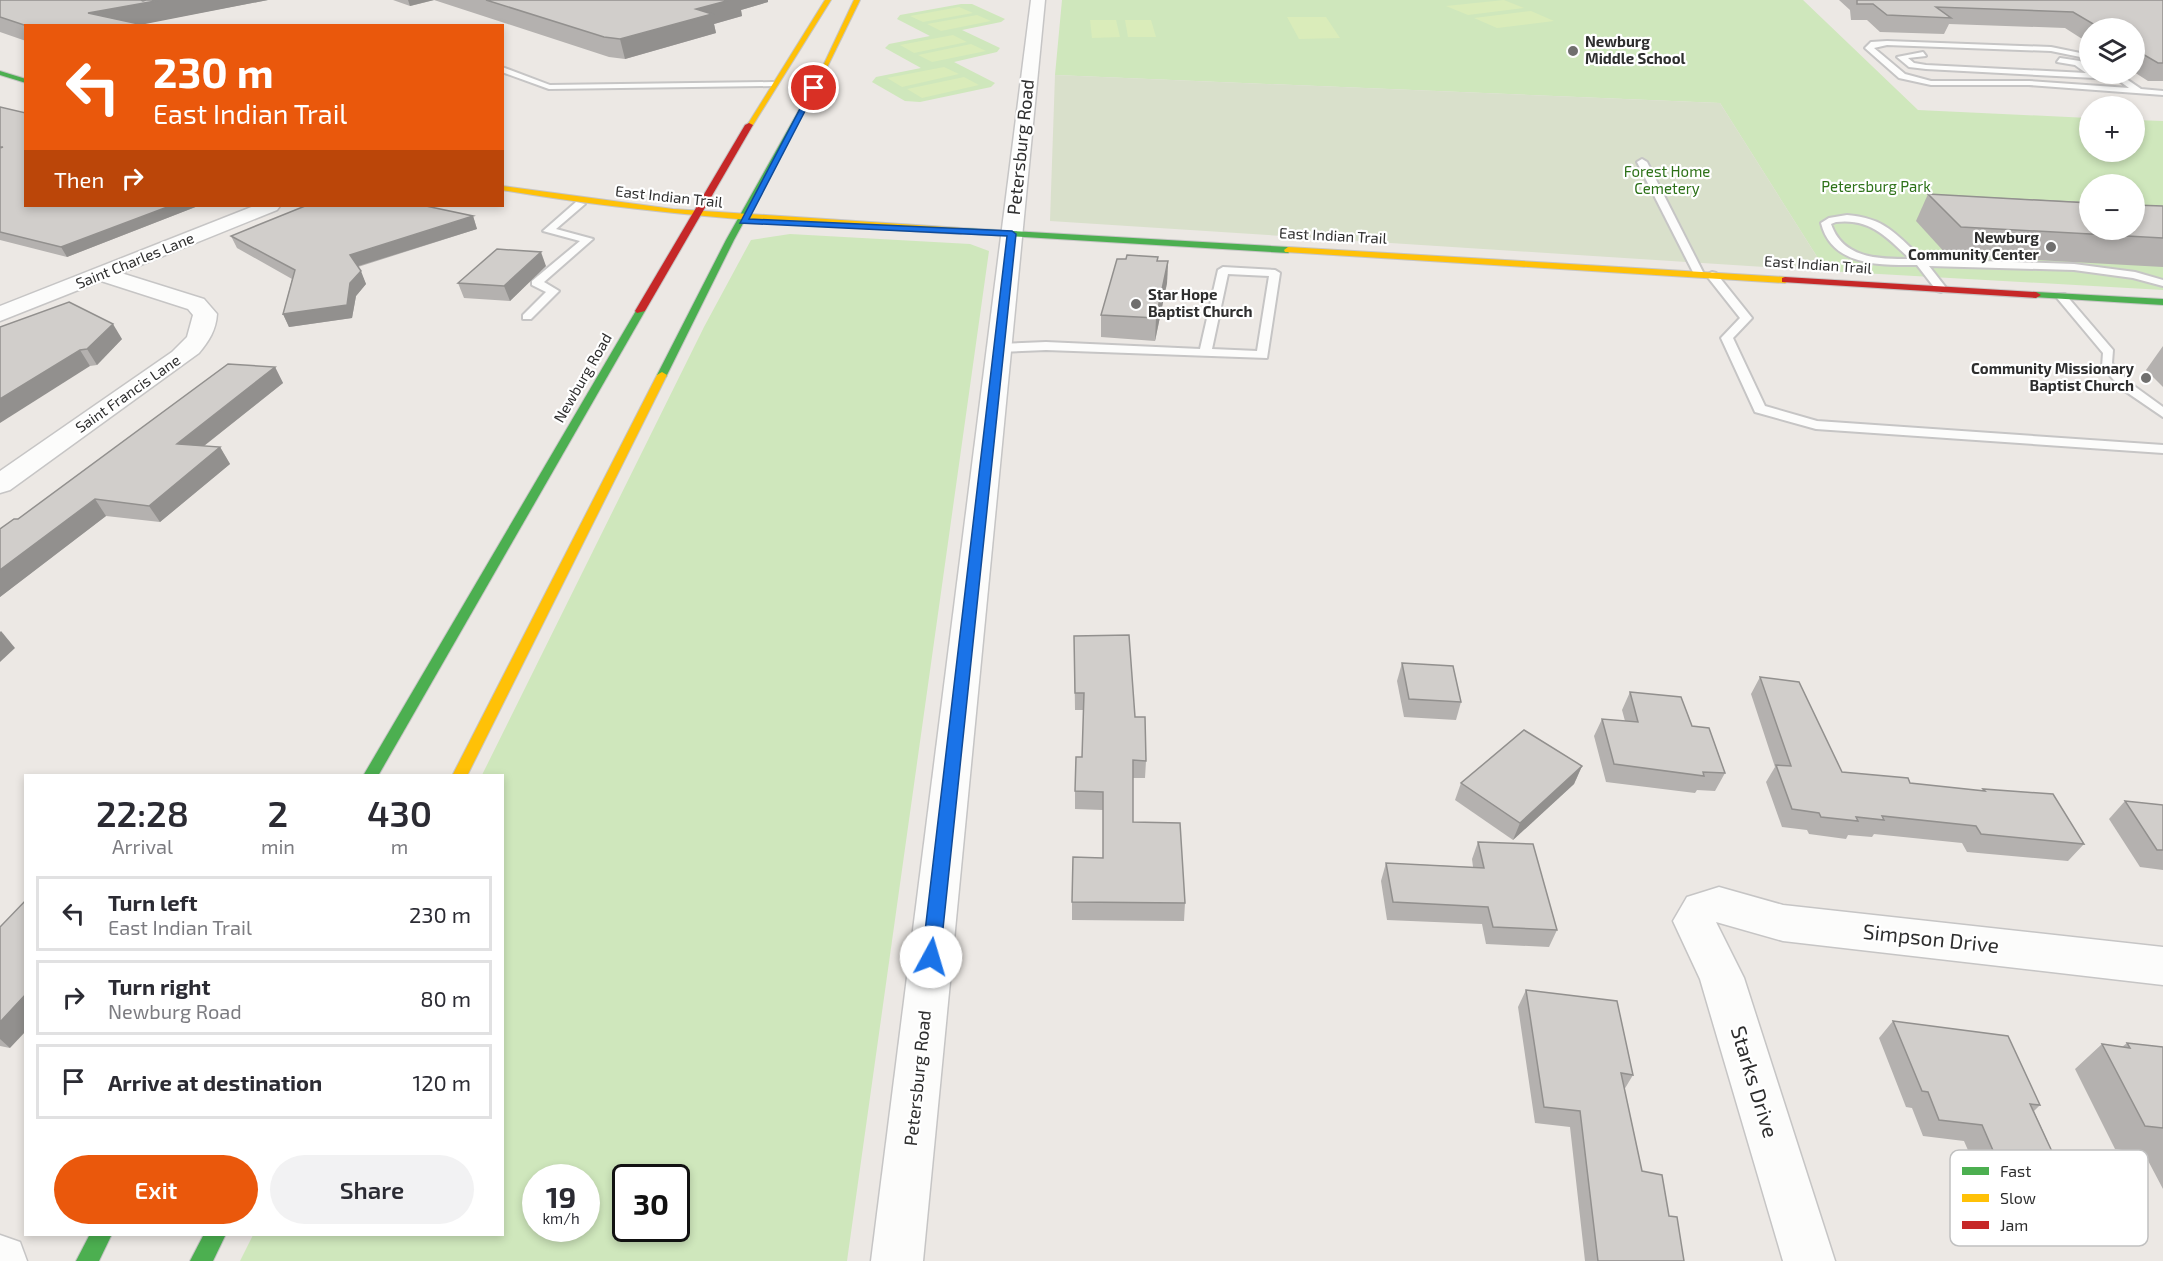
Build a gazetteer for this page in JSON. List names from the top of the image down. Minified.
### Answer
{"streets":{"main road":["East Indian Trail","Newburg Road"],"street":["Petersburg Road","Saint Charles Lane","Saint Francis Lane","Simpson Drive","Starks Drive"]},"crossings":[["Petersburg Road","East Indian Trail"],["East Indian Trail","Newburg Road"],["Saint Charles Lane","Saint Francis Lane"],["Simpson Drive","Starks Drive"]],"parks":["Forest Home Cemetery","Petersburg Park"],"places":["Newburg Middle School","Newburg Community Center","Star Hope Baptist Church","Community Missionary Baptist Church"],"legend":["Fast","Slow","Jam"],"page":{"map_buttons":["+","−"],"turn":["230 m","East Indian Trail"],"then":"Then","eta":["22:28","Arrival","2","min","430","m"],"list":[{"name":"Turn left","note":"East Indian Trail","value":"230 m"},{"name":"Turn right","note":"Newburg Road","value":"80 m"},{"name":"Arrive at destination","value":"120 m"}],"buttons":["Exit","Share"],"speed":"19 km/h","limit":"30"}}
